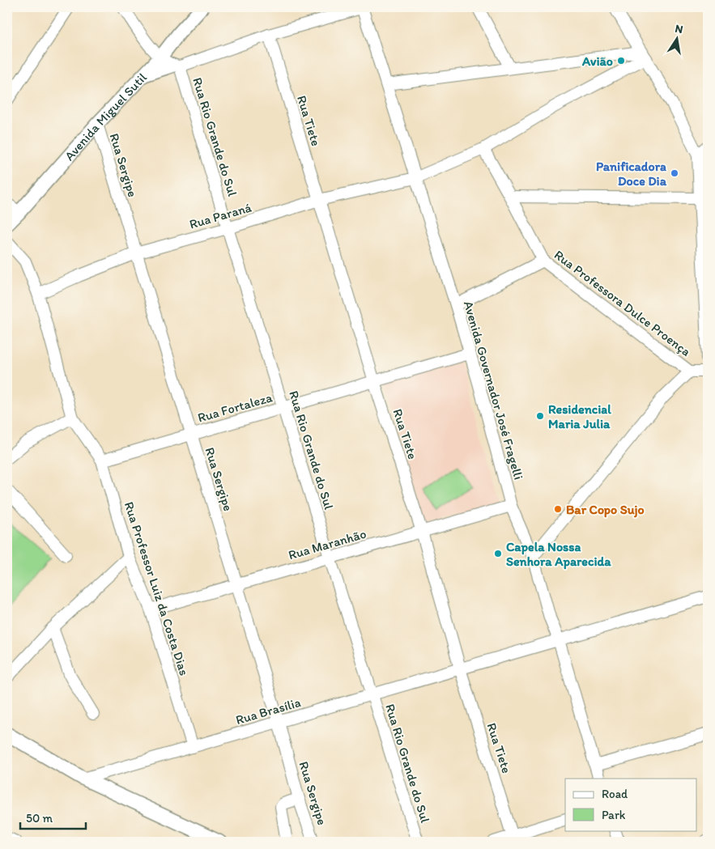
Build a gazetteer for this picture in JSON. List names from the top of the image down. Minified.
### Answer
{"streets":{"main road":["Avenida Miguel Sutil"],"street":["Rua Tiete","Rua Rio Grande do Sul","Rua Sergipe","Rua Paraná","Rua Professora Dulce Proença","Avenida Governador José Fragelli","Rua Fortaleza","Rua Maranhão","Rua Professor Luiz da Costa Dias","Rua Brasília"]},"crossings":[["Avenida Miguel Sutil","Rua Sergipe"],["Rua Tiete","Rua Paraná"],["Rua Tiete","Rua Fortaleza"],["Rua Tiete","Rua Maranhão"],["Rua Tiete","Rua Brasília"],["Rua Rio Grande do Sul","Rua Paraná"],["Rua Rio Grande do Sul","Rua Fortaleza"],["Rua Rio Grande do Sul","Rua Maranhão"],["Rua Rio Grande do Sul","Rua Brasília"],["Rua Sergipe","Rua Paraná"],["Rua Sergipe","Rua Fortaleza"],["Rua Sergipe","Rua Maranhão"],["Rua Sergipe","Rua Brasília"],["Rua Paraná","Rua Professora Dulce Proença"],["Rua Paraná","Avenida Governador José Fragelli"],["Rua Paraná","Rua Professor Luiz da Costa Dias"],["Avenida Governador José Fragelli","Rua Fortaleza"],["Avenida Governador José Fragelli","Rua Maranhão"],["Avenida Governador José Fragelli","Rua Brasília"],["Rua Fortaleza","Rua Professor Luiz da Costa Dias"],["Rua Maranhão","Rua Professor Luiz da Costa Dias"],["Rua Professor Luiz da Costa Dias","Rua Brasília"]],"places":["Avião","Panificadora Doce Dia","Residencial Maria Julia","Bar Copo Sujo","Capela Nossa Senhora Aparecida"],"legend":["Road","Park"],"scale_bar":"50 m","north":"top"}
